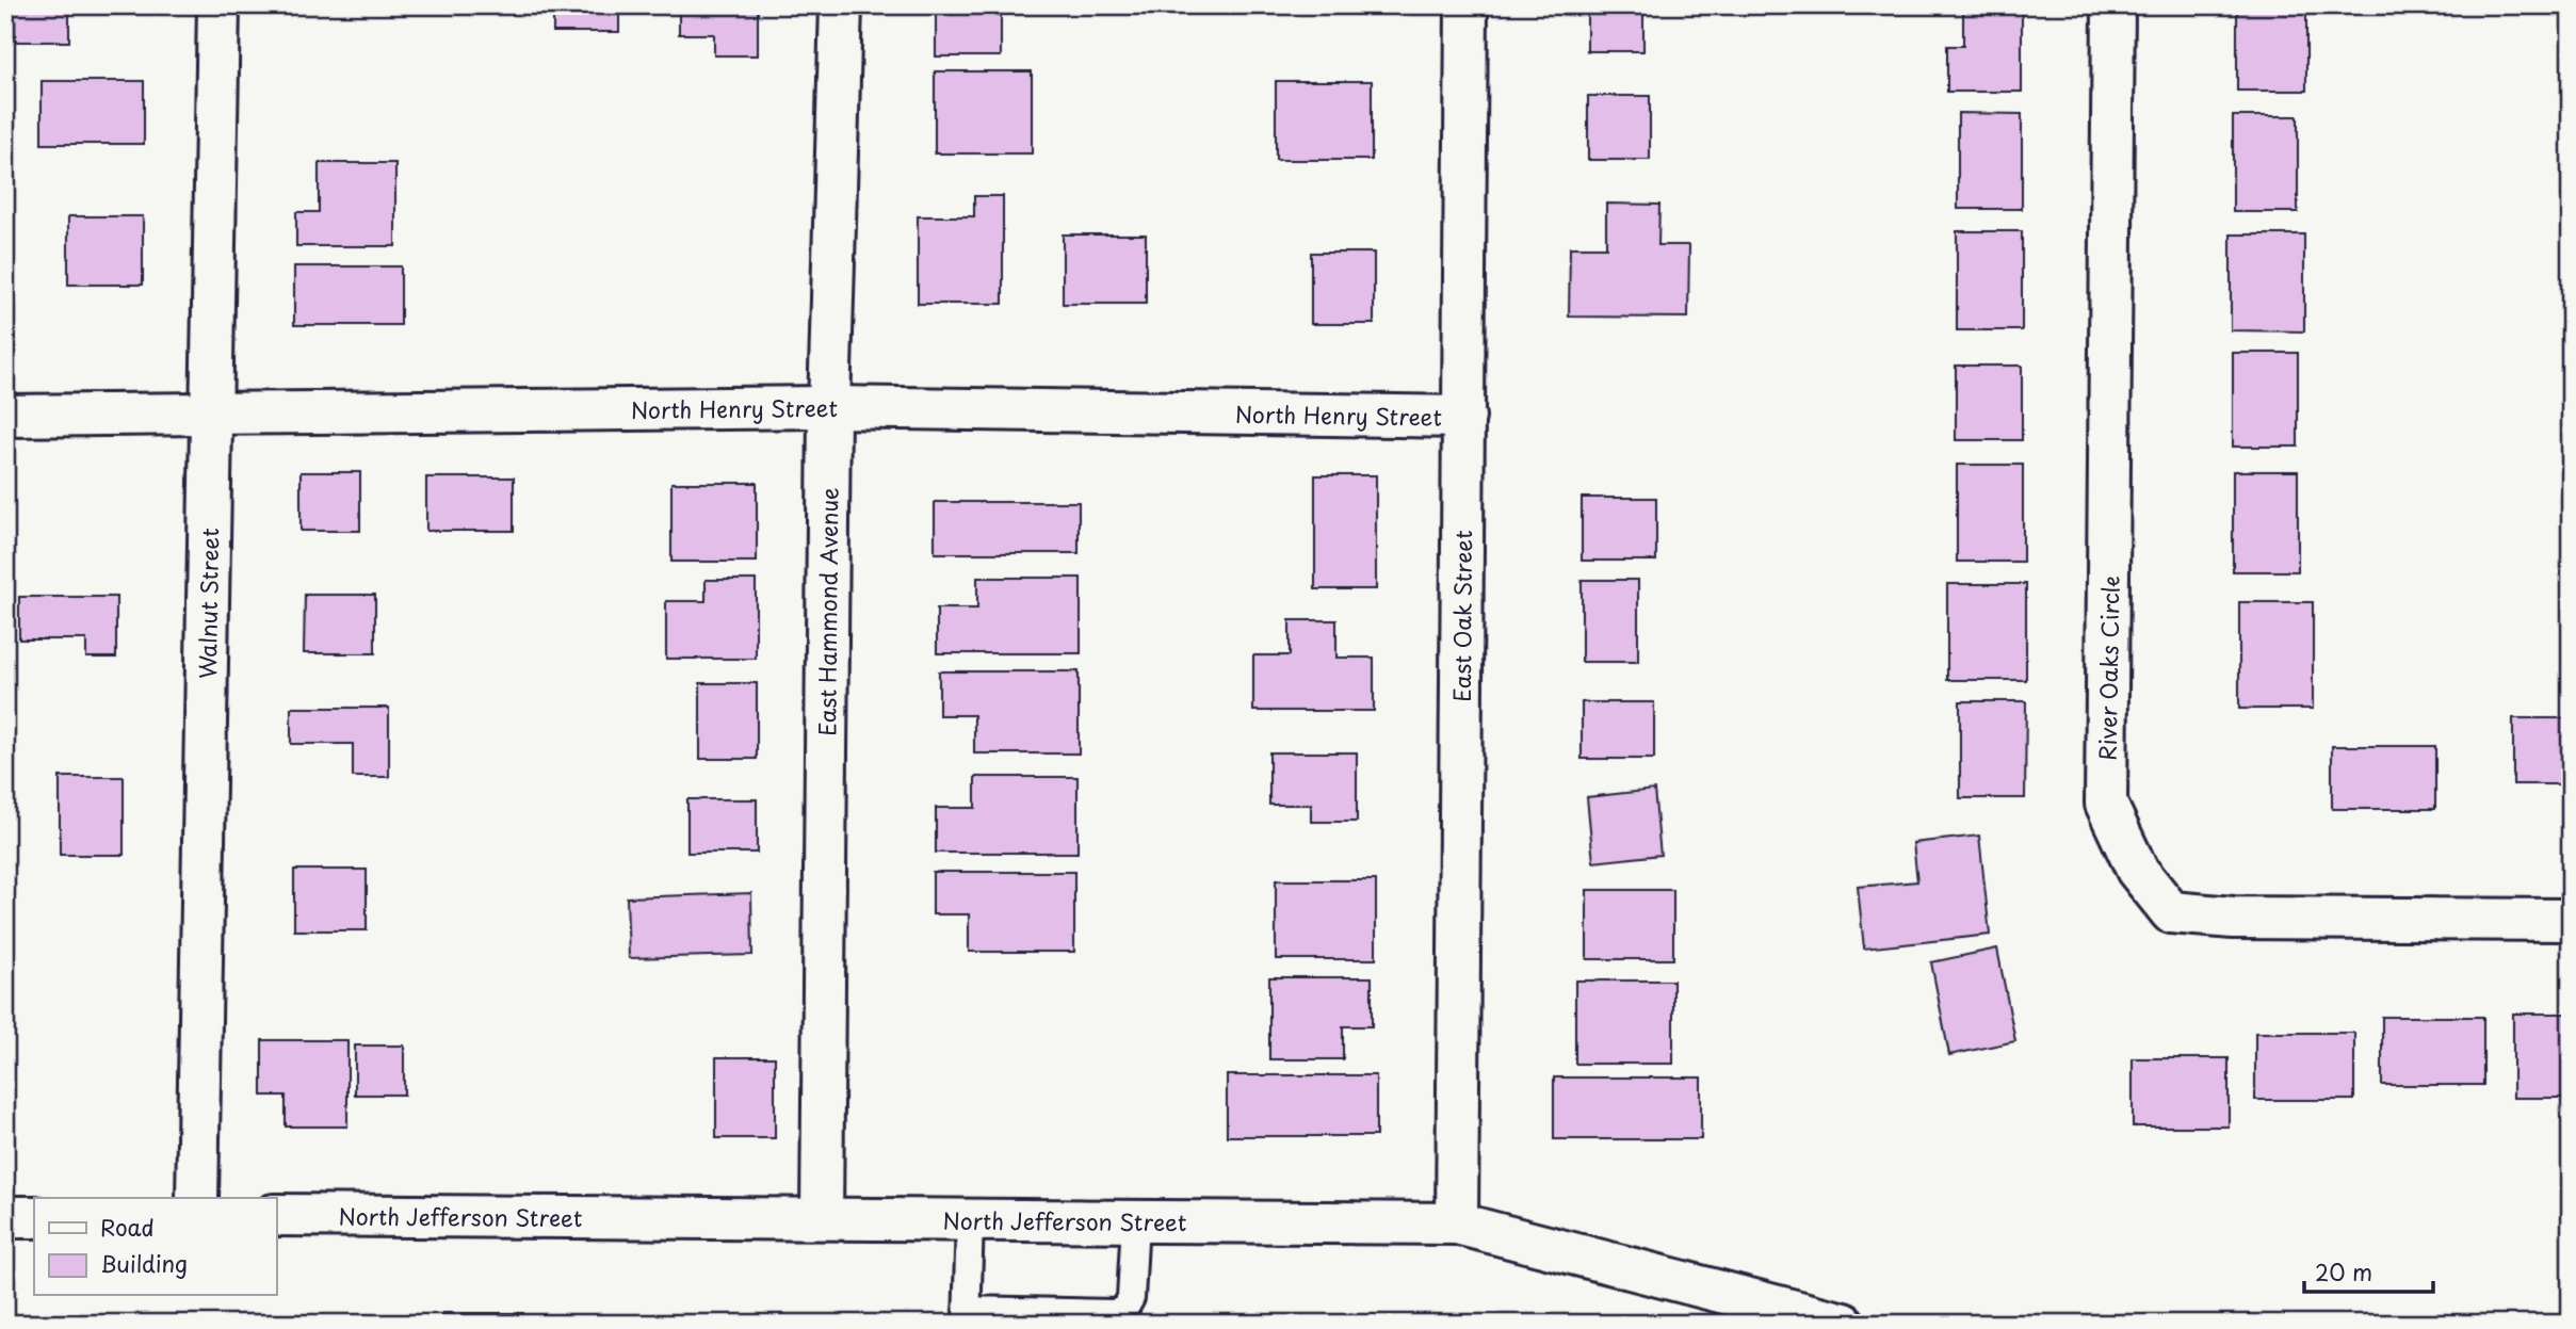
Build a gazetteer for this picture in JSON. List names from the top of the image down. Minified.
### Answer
{"streets":{"street":["North Henry Street","Walnut Street","East Hammond Avenue","East Oak Street","River Oaks Circle","North Jefferson Street"]},"crossings":[["North Henry Street","Walnut Street"],["North Henry Street","East Hammond Avenue"],["North Henry Street","East Oak Street"],["East Hammond Avenue","North Jefferson Street"],["East Oak Street","North Jefferson Street"]],"legend":["Road","Building"],"scale_bar":"20 m"}
